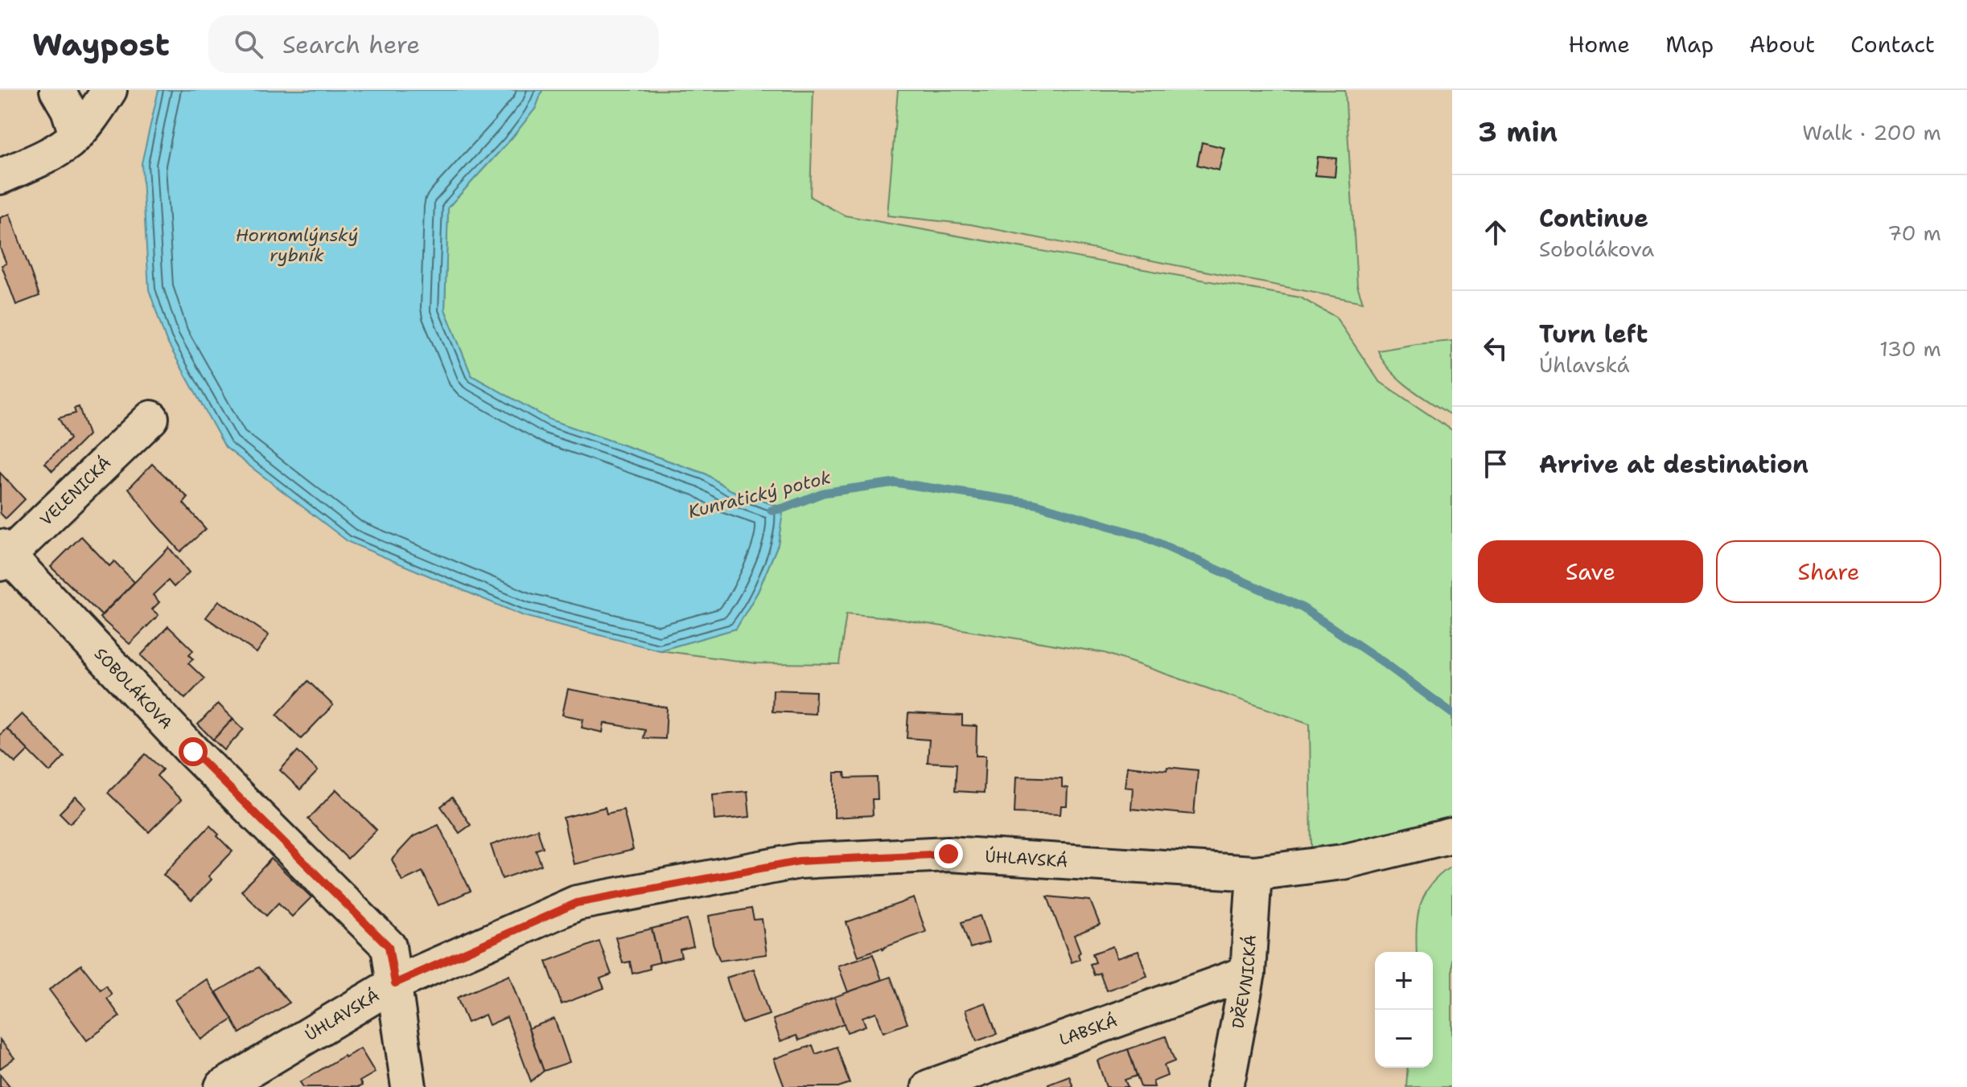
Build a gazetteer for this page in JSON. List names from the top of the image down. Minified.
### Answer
{"streets":{"street":["VELENICKÁ","SOBOLÁKOVA","ÚHLAVSKÁ","DŘEVNICKÁ","LABSKÁ"]},"crossings":[["VELENICKÁ","SOBOLÁKOVA"],["SOBOLÁKOVA","ÚHLAVSKÁ"],["ÚHLAVSKÁ","DŘEVNICKÁ"],["DŘEVNICKÁ","LABSKÁ"]],"water":["Hornomlýnský rybník","Kunratický potok"],"page":{"header":"Waypost","search":"Search here","nav":["Home","Map","About","Contact"],"heading":["3 min","Walk · 200 m"],"list":[["Continue","Sobolákova","70 m"],["Turn left","Úhlavská","130 m"],"Arrive at destination"],"buttons":["Save","Share"],"map_buttons":["+","−"]}}
